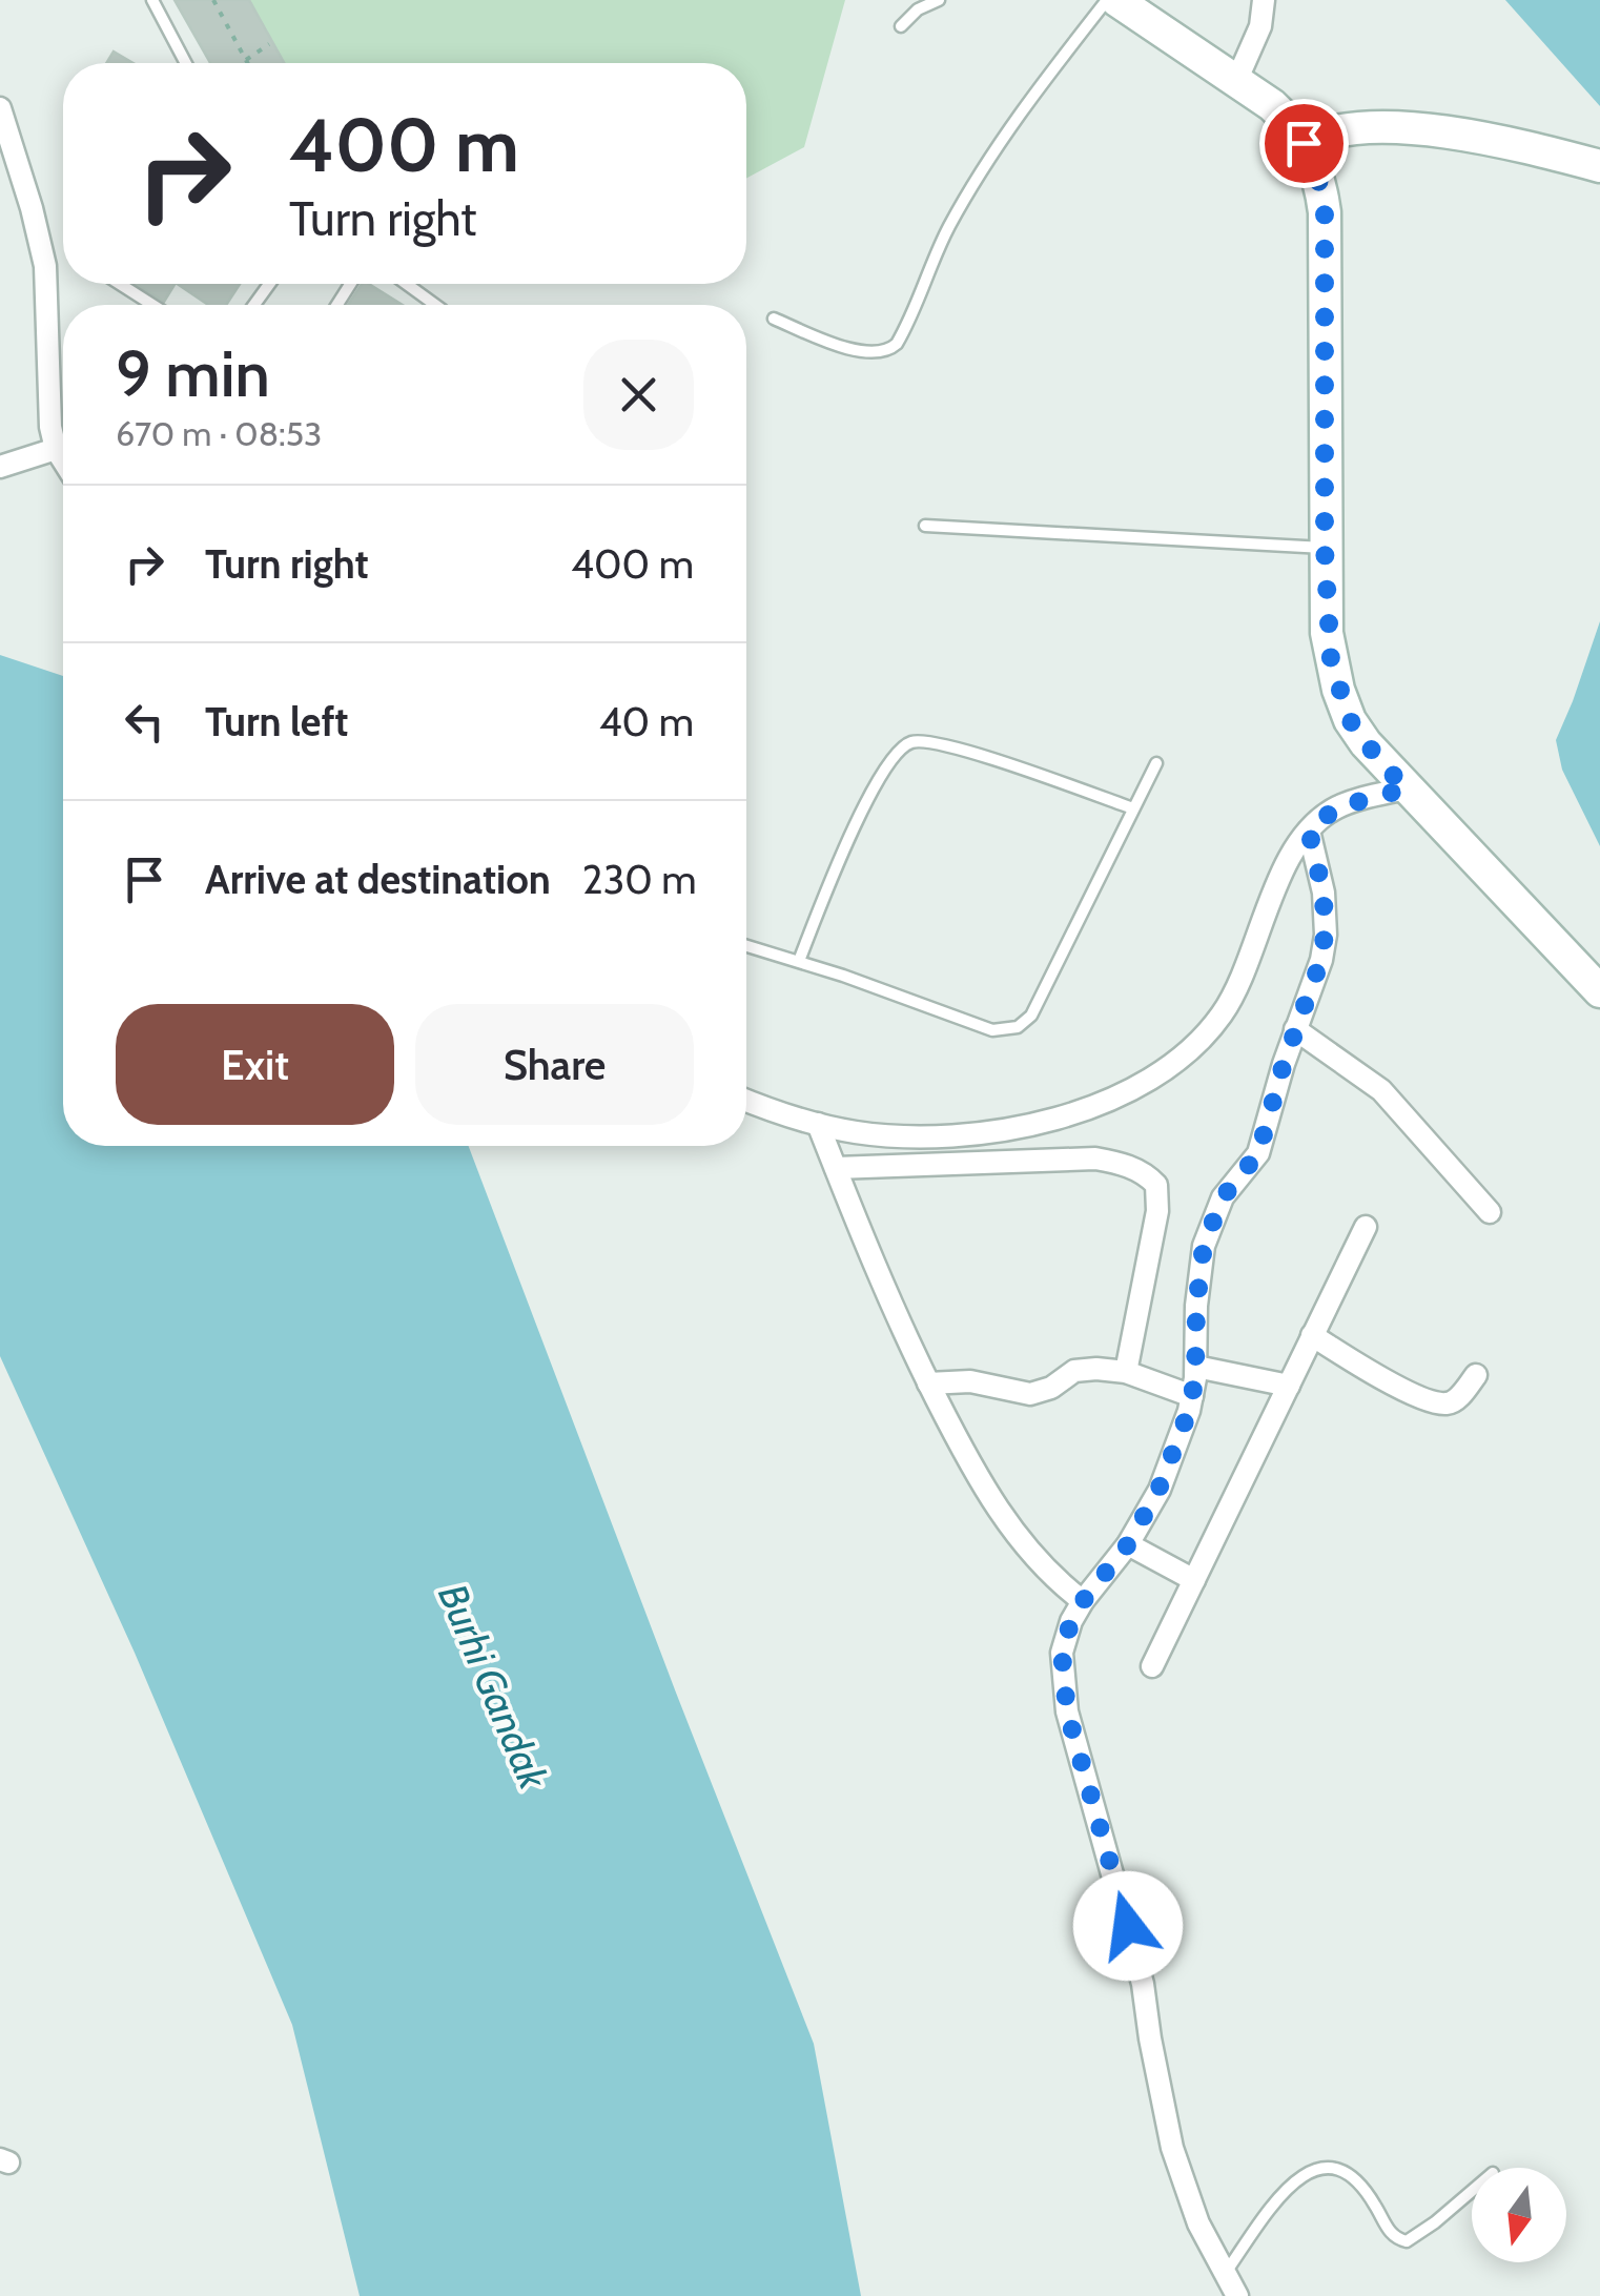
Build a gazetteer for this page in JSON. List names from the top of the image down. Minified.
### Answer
{"water":["Burhi Gandak"],"north":"bottom","page":{"turn":["400 m","Turn right"],"heading":["9 min","670 m · 08:53"],"list":[{"name":"Turn right","value":"400 m"},{"name":"Turn left","value":"40 m"},{"name":"Arrive at destination","value":"230 m"}],"buttons":["Exit","Share"]}}
